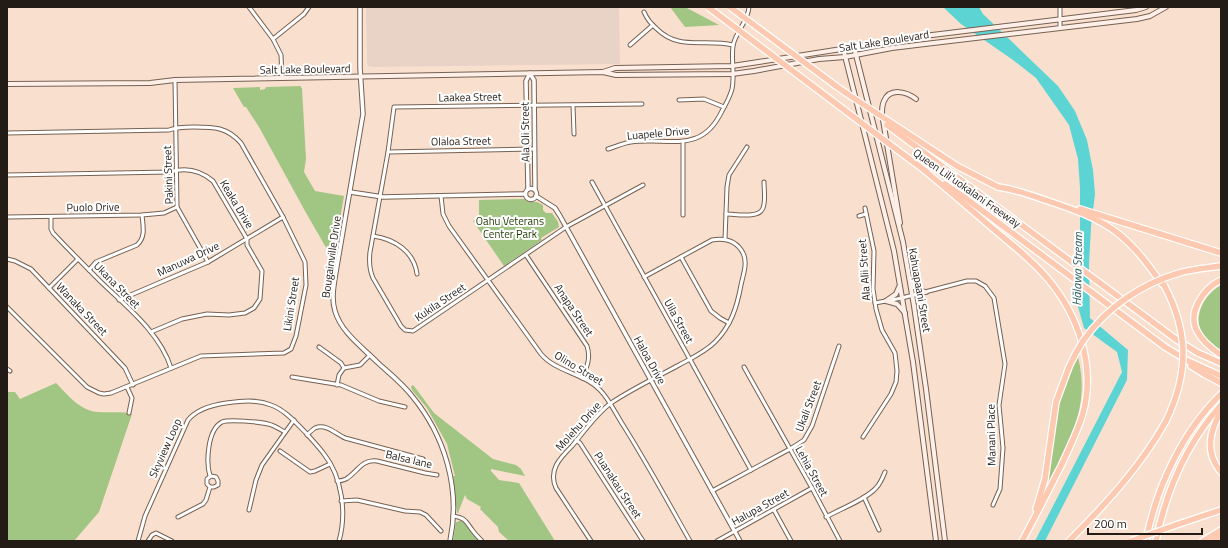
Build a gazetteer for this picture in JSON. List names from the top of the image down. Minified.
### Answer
{"streets":{"highway":["Queen Liliʻuokalani Freeway"],"main road":["Salt Lake Boulevard","Kahuapaani Street"],"street":["Laakea Street","Ala Oli Street","Luapele Drive","Olaloa Street","Pakini Street","Keaka Drive","Puolo Drive","Bougainville Drive","Manuwa Drive","Ala Alii Street","Ukana Street","Kukila Street","Likini Street","Wanaka Street","Anapa Street","Uila Street","Haloa Drive","Olino Street","Ukali Street","Molehu Drive","Manani Place","Skyview Loop","Balsa lane","Lehia Street","Puanakau Street","Halupa Street"]},"crossings":[["Salt Lake Boulevard","Ala Oli Street"],["Salt Lake Boulevard","Luapele Drive"],["Salt Lake Boulevard","Pakini Street"],["Salt Lake Boulevard","Bougainville Drive"],["Salt Lake Boulevard","Kahuapaani Street"],["Laakea Street","Ala Oli Street"],["Laakea Street","Kukila Street"],["Ala Oli Street","Olaloa Street"],["Ala Oli Street","Haloa Drive"],["Olaloa Street","Kukila Street"],["Pakini Street","Keaka Drive"],["Pakini Street","Puolo Drive"],["Pakini Street","Manuwa Drive"],["Pakini Street","Likini Street"],["Keaka Drive","Manuwa Drive"],["Keaka Drive","Ukana Street"],["Puolo Drive","Ukana Street"],["Manuwa Drive","Ukana Street"],["Manuwa Drive","Likini Street"],["Ala Alii Street","Manani Place"],["Ukana Street","Likini Street"],["Kahuapaani Street","Manani Place"],["Kukila Street","Anapa Street"],["Kukila Street","Uila Street"],["Kukila Street","Haloa Drive"],["Kukila Street","Olino Street"],["Likini Street","Wanaka Street"],["Anapa Street","Olino Street"],["Uila Street","Ukali Street"],["Uila Street","Molehu Drive"],["Haloa Drive","Ukali Street"],["Haloa Drive","Molehu Drive"],["Haloa Drive","Halupa Street"],["Olino Street","Molehu Drive"],["Ukali Street","Lehia Street"],["Molehu Drive","Puanakau Street"],["Skyview Loop","Balsa lane"],["Lehia Street","Halupa Street"]],"water":["Hālawa Stream"],"parks":["Oahu Veterans Center Park"],"scale_bar":"200 m"}
